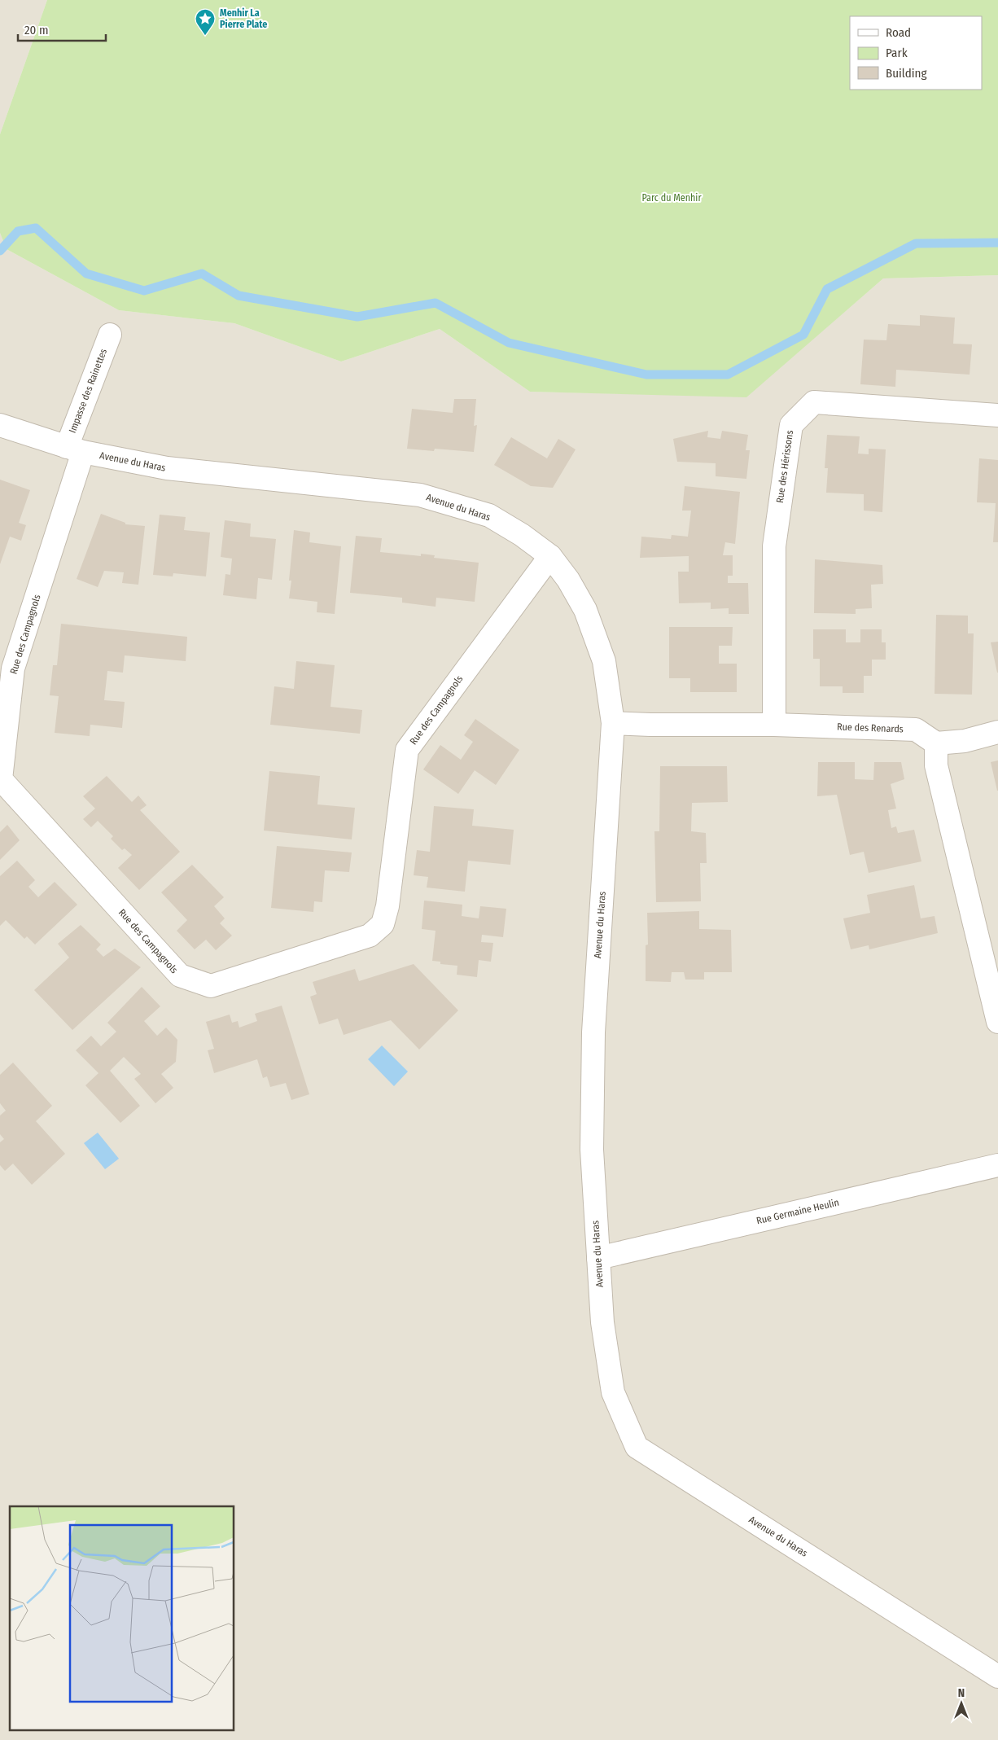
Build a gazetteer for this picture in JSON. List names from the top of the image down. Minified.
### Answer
{"streets":{"street":["Impasse des Rainettes","Avenue du Haras","Rue des Hérissons","Rue des Campagnols","Rue des Renards","Rue Germaine Heulin"]},"crossings":[["Impasse des Rainettes","Avenue du Haras"],["Impasse des Rainettes","Rue des Campagnols"],["Avenue du Haras","Rue des Campagnols"],["Avenue du Haras","Rue des Renards"],["Avenue du Haras","Rue Germaine Heulin"],["Rue des Hérissons","Rue des Renards"]],"parks":["Parc du Menhir"],"places":{"place":["Menhir La Pierre Plate"]},"legend":["Road","Park","Building"],"scale_bar":"20 m","north":"top"}
